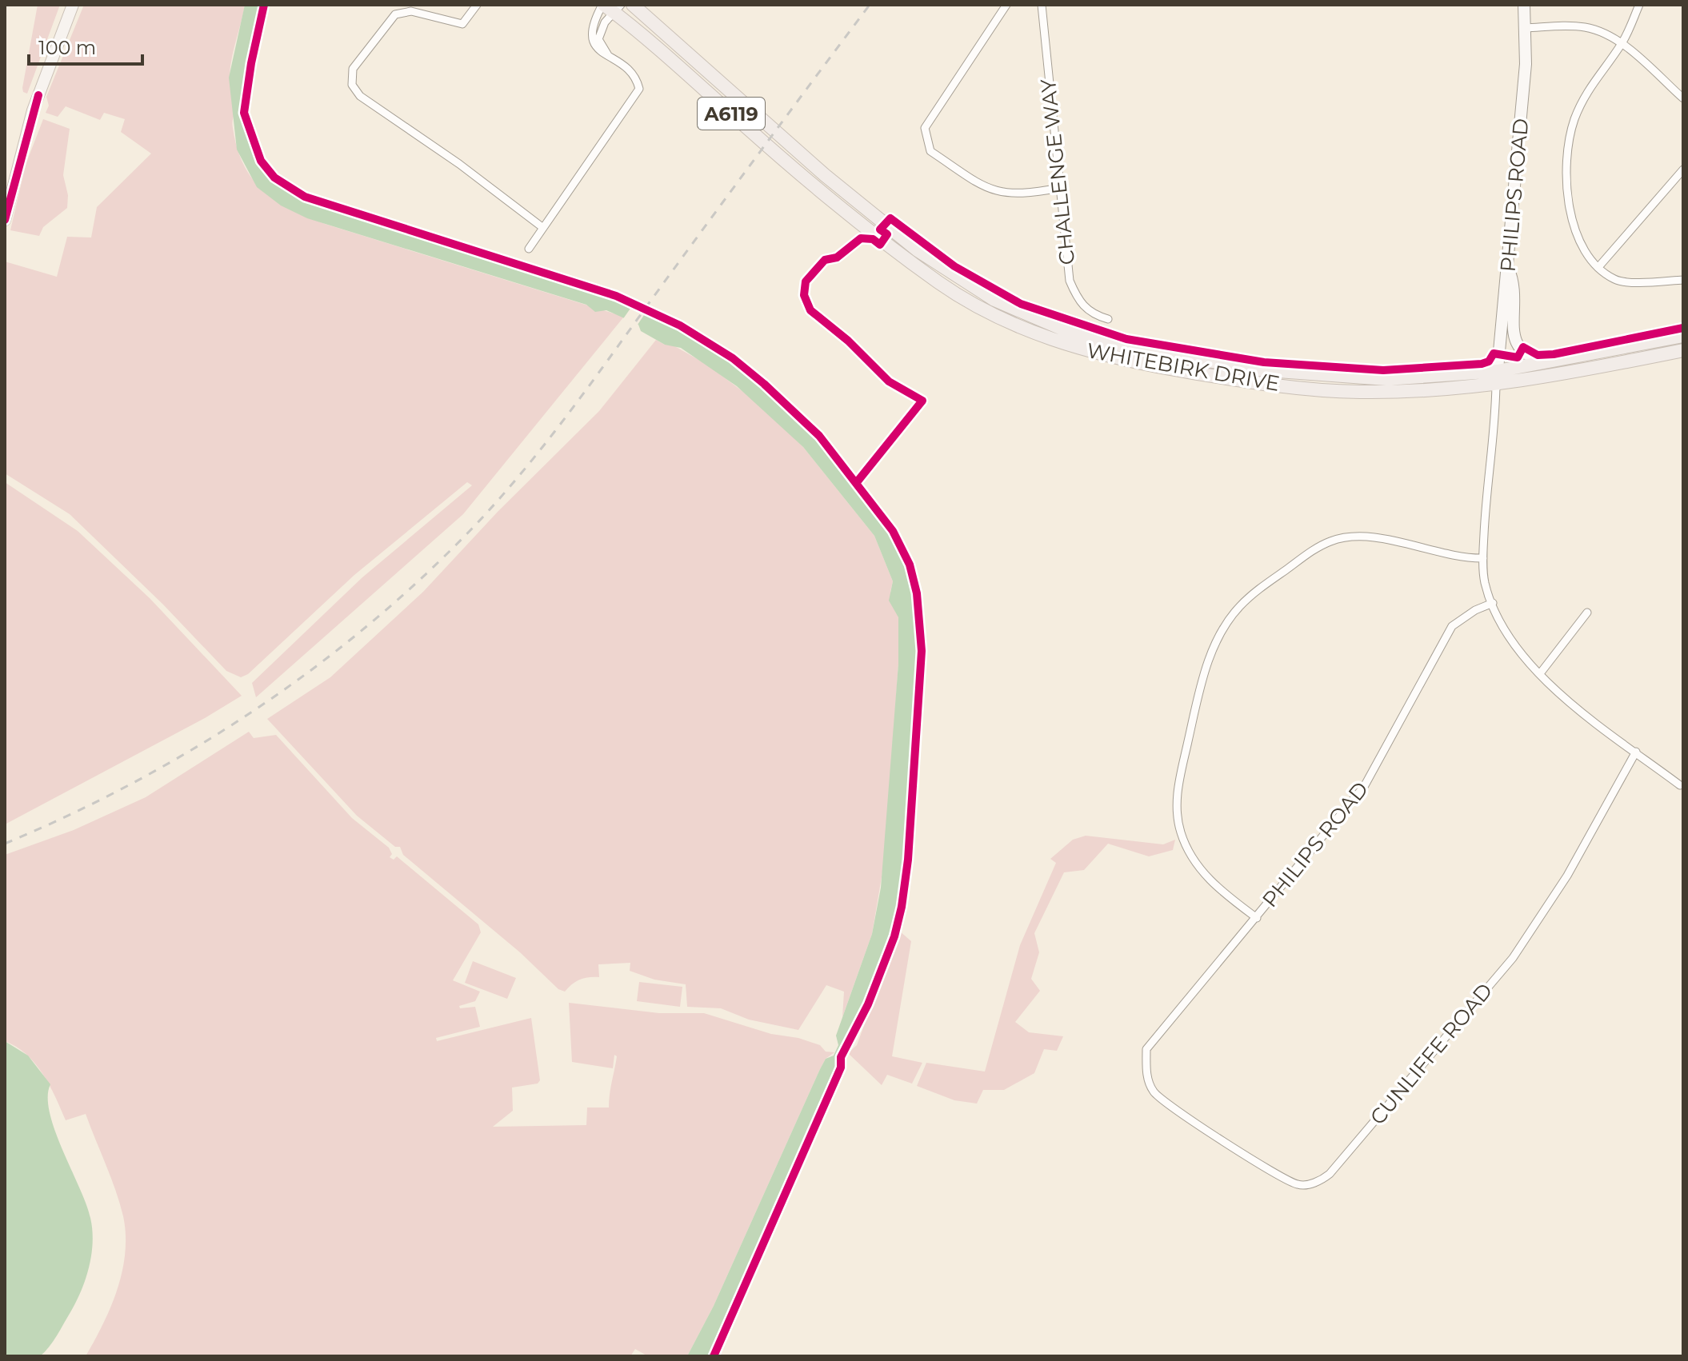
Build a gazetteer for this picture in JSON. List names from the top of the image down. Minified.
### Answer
{"streets":{"highway":["A6119","WHITEBIRK DRIVE"],"street":["CHALLENGE WAY","PHILIPS ROAD","CUNLIFFE ROAD"]},"crossings":[["PHILIPS ROAD","WHITEBIRK DRIVE"],["PHILIPS ROAD","CUNLIFFE ROAD"]],"scale_bar":"100 m"}
